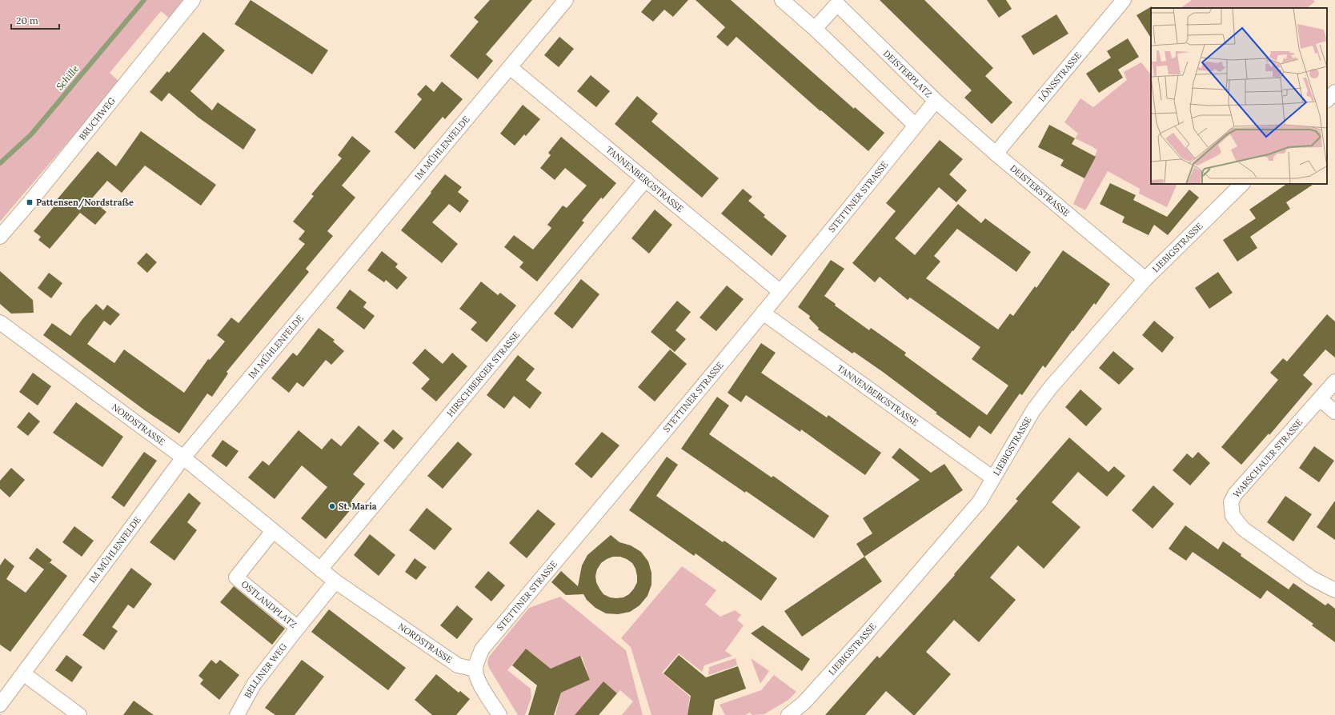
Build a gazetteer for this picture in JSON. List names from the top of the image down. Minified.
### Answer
{"streets":{"street":["DEISTERPLATZ","LÖNSSTRASSE","BRUCHWEG","IM MÜHLENFELDE","TANNENBERGSTRASSE","DEISTERSTRASSE","STETTINER STRASSE","LIEBIGSTRASSE","HIRSCHBERGER STRASSE","NORDSTRASSE","WARSCHAUER STRASSE","OSTLANDPLATZ","BELLINER WEG"]},"crossings":[["DEISTERPLATZ","DEISTERSTRASSE"],["DEISTERPLATZ","STETTINER STRASSE"],["LÖNSSTRASSE","DEISTERSTRASSE"],["IM MÜHLENFELDE","TANNENBERGSTRASSE"],["IM MÜHLENFELDE","NORDSTRASSE"],["TANNENBERGSTRASSE","STETTINER STRASSE"],["TANNENBERGSTRASSE","LIEBIGSTRASSE"],["TANNENBERGSTRASSE","HIRSCHBERGER STRASSE"],["DEISTERSTRASSE","LIEBIGSTRASSE"],["STETTINER STRASSE","NORDSTRASSE"],["NORDSTRASSE","OSTLANDPLATZ"],["OSTLANDPLATZ","BELLINER WEG"]],"water":["Schille"],"places":{"transit":["Pattensen/Nordstraße"],"other":["St. Maria"]},"scale_bar":"20 m"}
